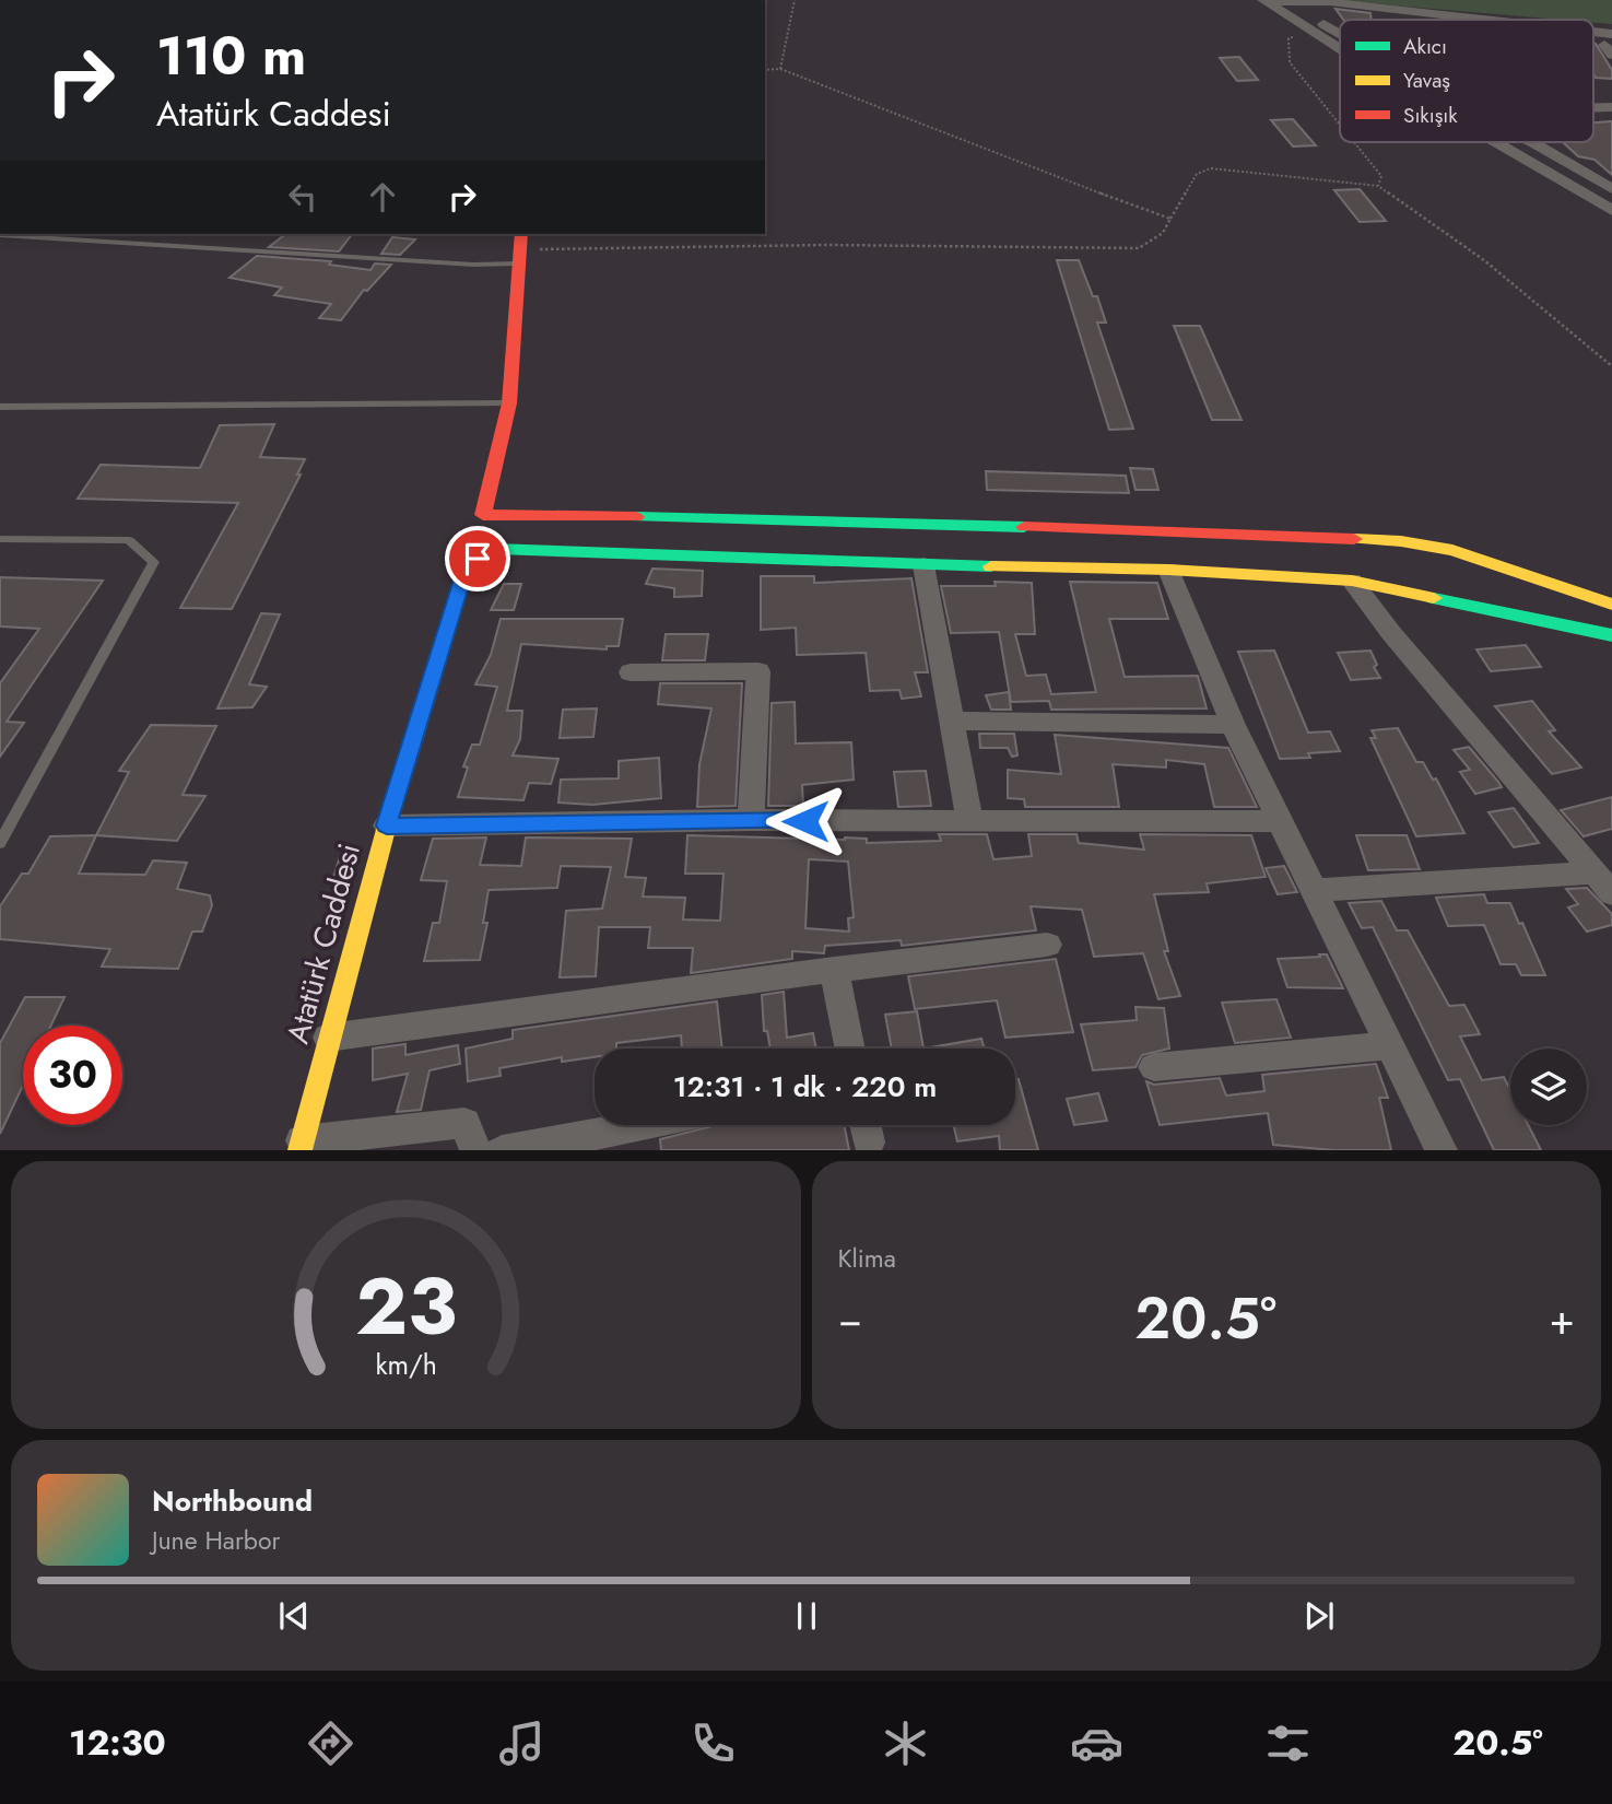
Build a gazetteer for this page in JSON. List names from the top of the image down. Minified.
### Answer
{"streets":{"street":["Atatürk Caddesi"]},"legend":["Akıcı","Yavaş","Sıkışık"],"page":{"turn":["110 m","Atatürk Caddesi"],"limit":"30","trip":"12:31 · 1 dk · 220 m","tile":"Klima","heat":["−","20.5°","+"],"song":["Northbound","June Harbor"],"tabs":["12:30","20.5°"],"gauge":["23","km/h"]}}
